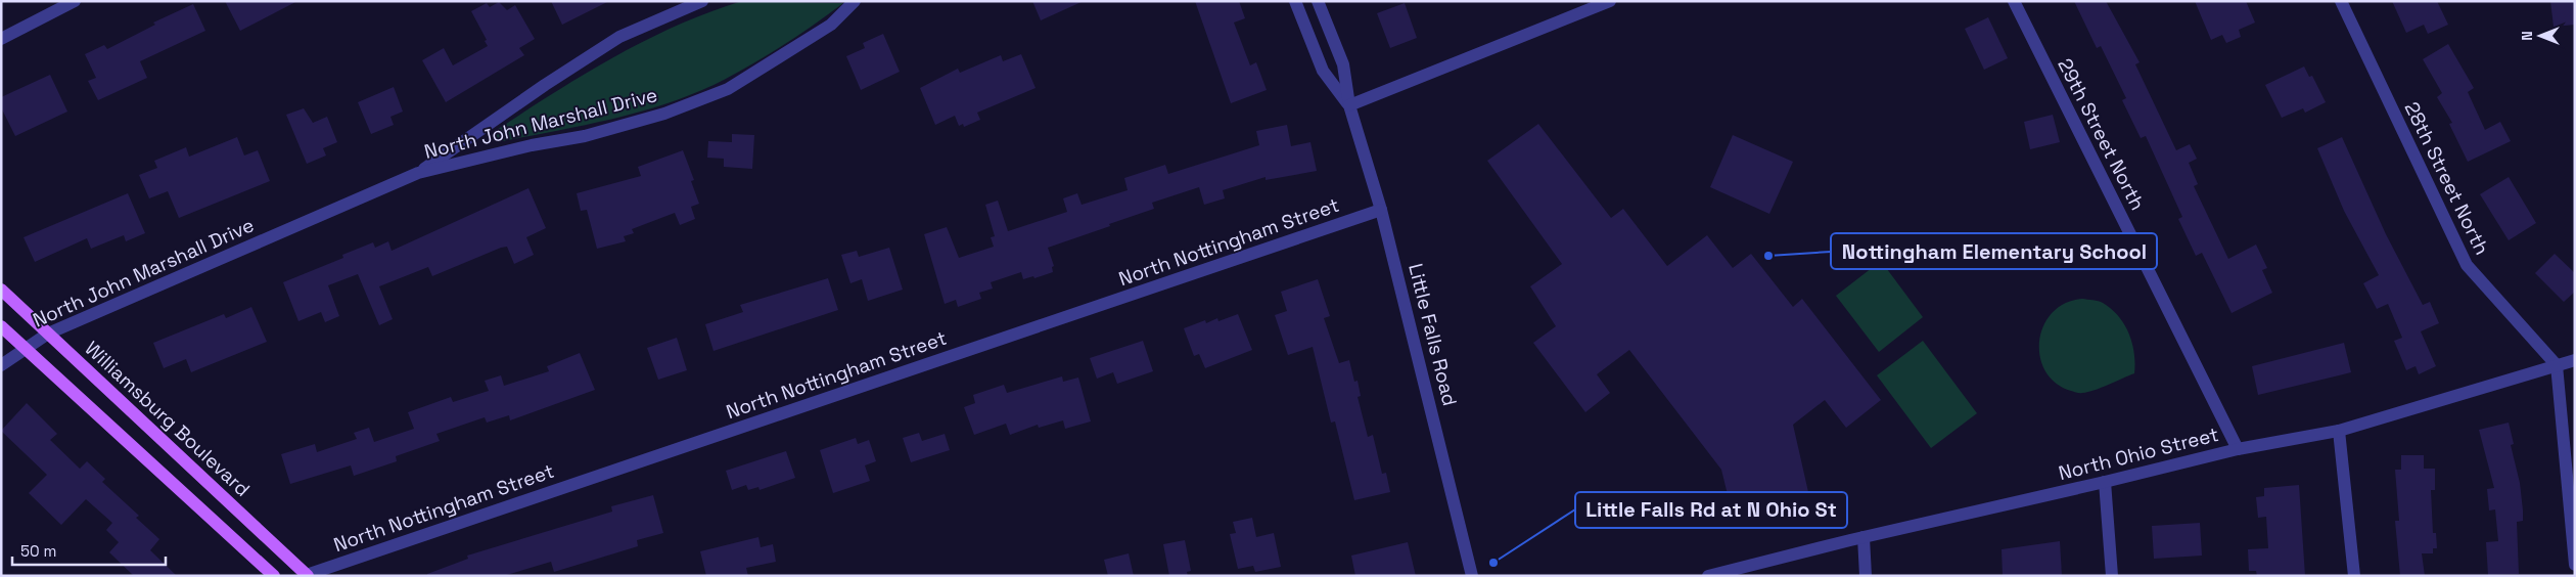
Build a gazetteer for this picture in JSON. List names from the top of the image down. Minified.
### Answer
{"streets":{"main road":["Williamsburg Boulevard"],"street":["North John Marshall Drive","29th Street North","28th Street North","North Nottingham Street","Little Falls Road","North Ohio Street"]},"crossings":[["North John Marshall Drive","Williamsburg Boulevard"],["29th Street North","North Ohio Street"],["28th Street North","North Ohio Street"],["North Nottingham Street","Little Falls Road"],["North Nottingham Street","Williamsburg Boulevard"]],"places":["Nottingham Elementary School","Little Falls Rd at N Ohio St"],"scale_bar":"50 m","north":"left"}
